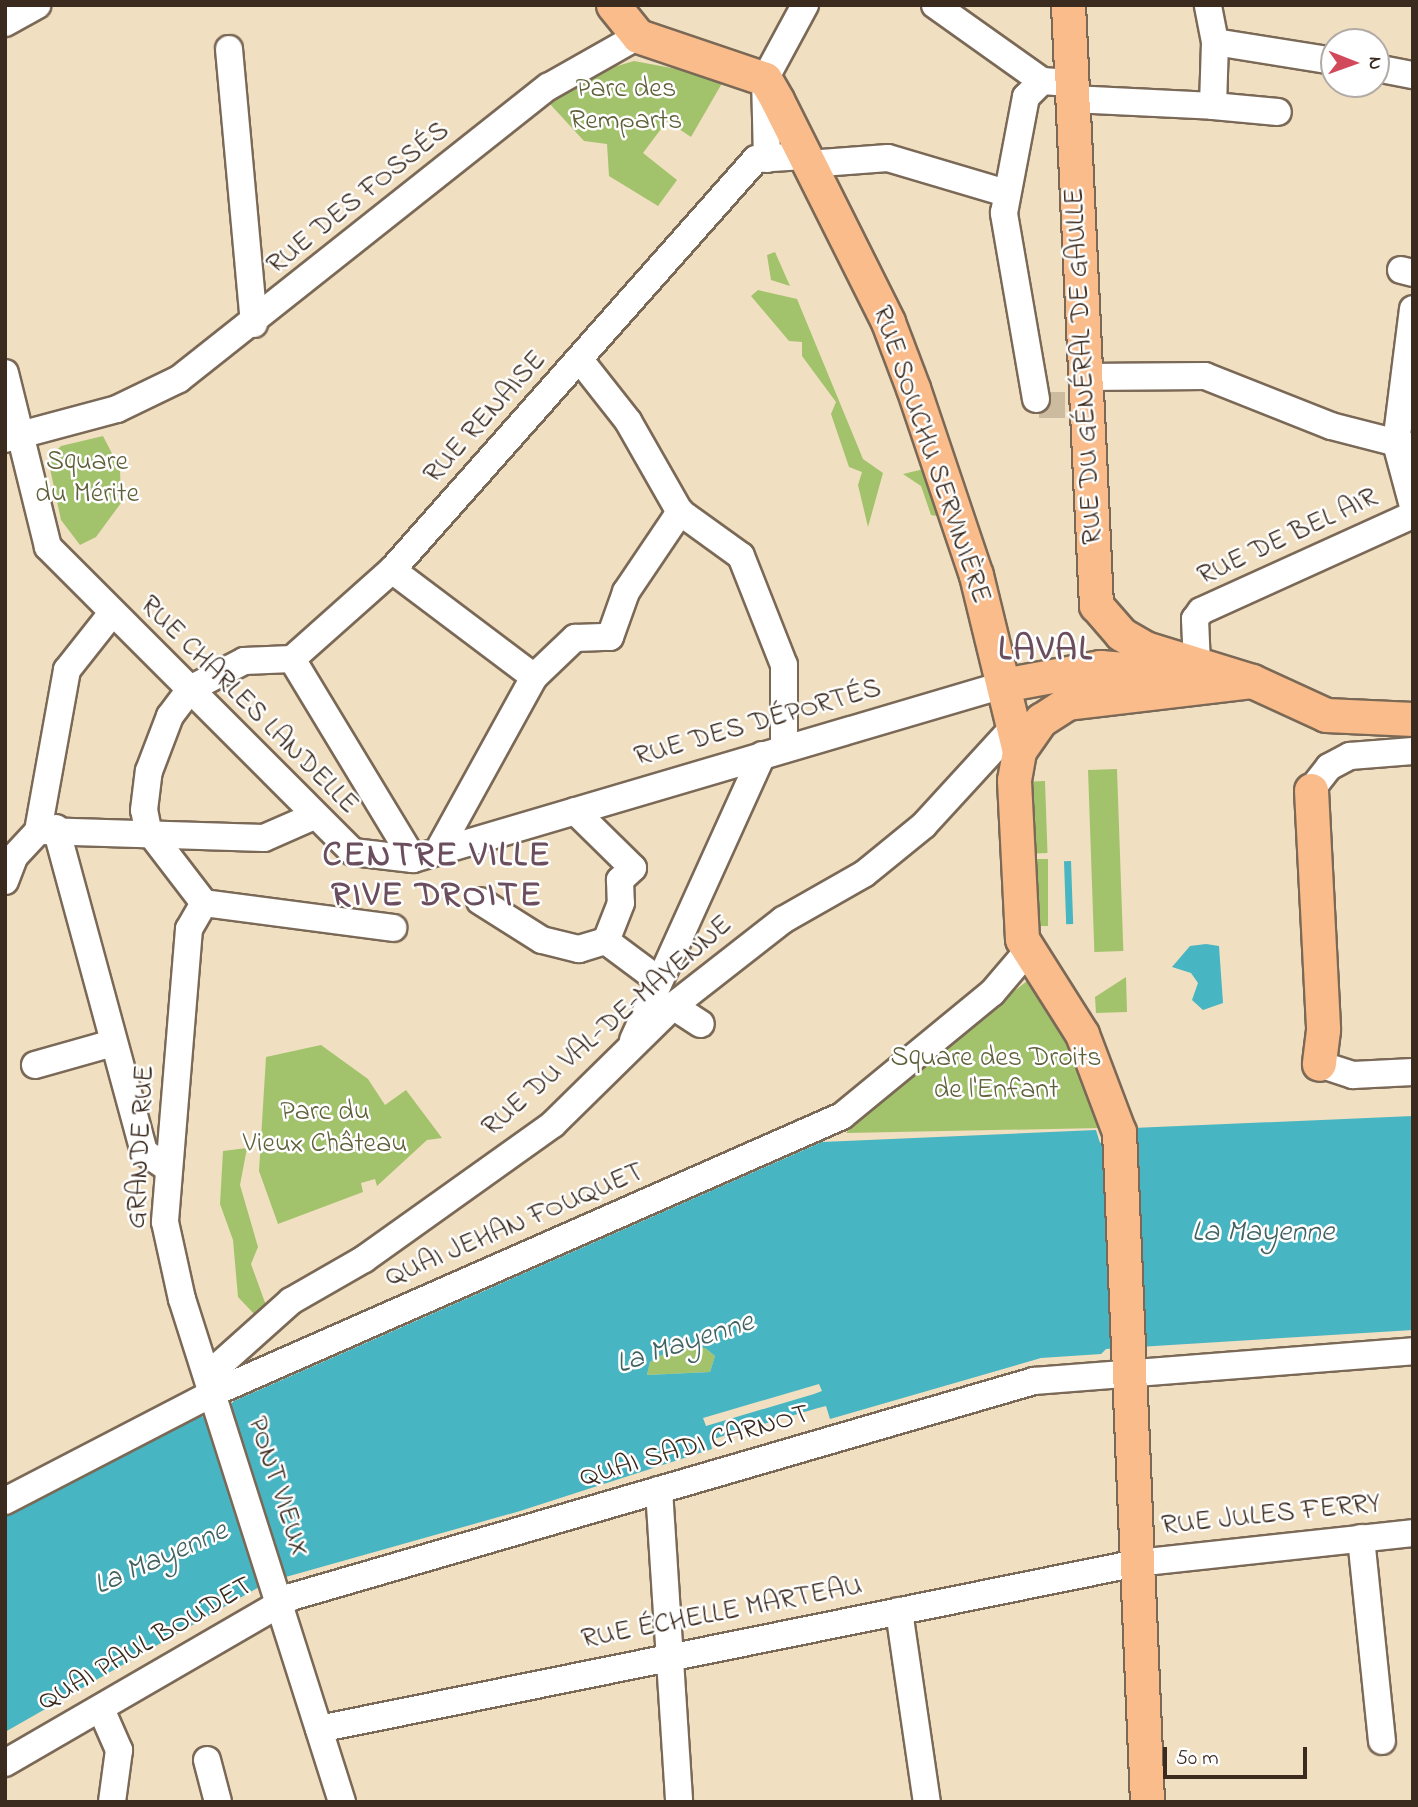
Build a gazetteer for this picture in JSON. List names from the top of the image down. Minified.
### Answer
{"streets":{"main road":["RUE DU GÉNÉRAL DE GAULLE","RUE SOUCHU SERVINIÈRE"],"street":["RUE DES FOSSÉS","RUE RENAISE","RUE DE BEL AIR","RUE CHARLES LANDELLE","RUE DES DÉPORTÉS","RUE DU VAL-DE-MAYENNE","GRANDE RUE","QUAI JEHAN FOUQUET","QUAI SADI CARNOT","PONT VIEUX","RUE JULES FERRY","RUE ÉCHELLE MARTEAU","QUAI PAUL BOUDET"]},"crossings":[["RUE DES FOSSÉS","RUE CHARLES LANDELLE"],["RUE DU GÉNÉRAL DE GAULLE","RUE DE BEL AIR"],["RUE RENAISE","RUE SOUCHU SERVINIÈRE"],["RUE SOUCHU SERVINIÈRE","RUE DES DÉPORTÉS"],["RUE SOUCHU SERVINIÈRE","RUE DU VAL-DE-MAYENNE"],["RUE CHARLES LANDELLE","RUE DES DÉPORTÉS"],["RUE DU VAL-DE-MAYENNE","GRANDE RUE"],["RUE DU VAL-DE-MAYENNE","QUAI JEHAN FOUQUET"],["RUE DU VAL-DE-MAYENNE","PONT VIEUX"],["GRANDE RUE","QUAI JEHAN FOUQUET"],["GRANDE RUE","PONT VIEUX"],["QUAI JEHAN FOUQUET","PONT VIEUX"],["QUAI SADI CARNOT","PONT VIEUX"],["QUAI SADI CARNOT","QUAI PAUL BOUDET"],["PONT VIEUX","RUE ÉCHELLE MARTEAU"],["PONT VIEUX","QUAI PAUL BOUDET"],["RUE JULES FERRY","RUE ÉCHELLE MARTEAU"]],"districts":["LAVAL","CENTRE VILLE RIVE DROITE"],"water":["La Mayenne"],"parks":["Parc des Remparts","Square du Mérite","Square des Droits de l'Enfant","Parc du Vieux Château"],"scale_bar":"50 m","north":"right"}
